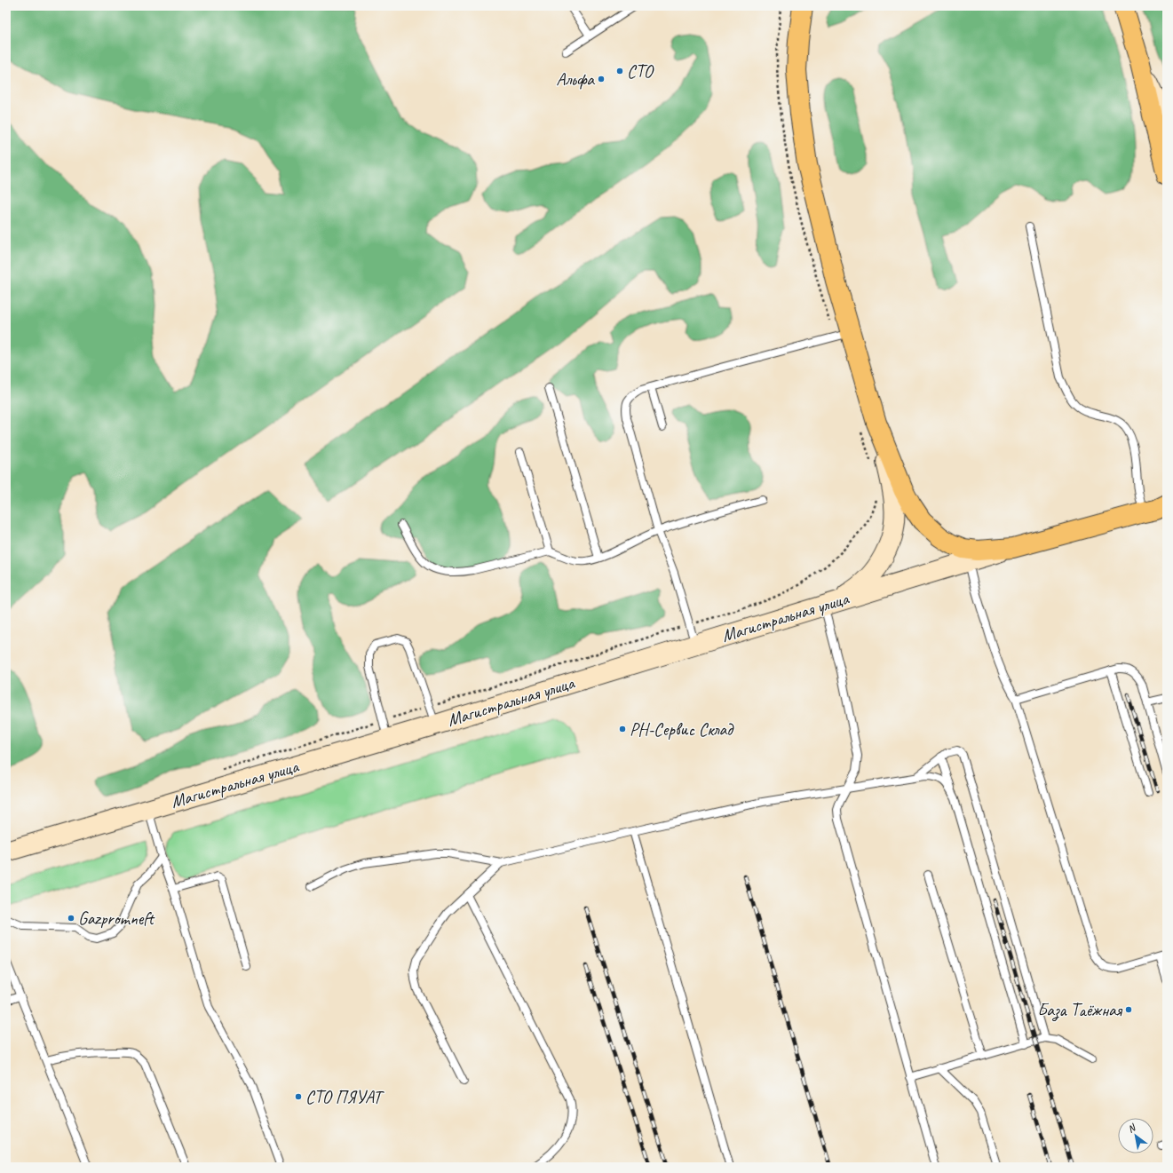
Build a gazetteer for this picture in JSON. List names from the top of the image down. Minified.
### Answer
{"streets":{"main road":["Магистральная улица"]},"places":["СТО","Альфа","РН-Сервис Cклад","Gazpromneft","База Таёжная","СТО ПЯУАТ"],"north":"top left"}
